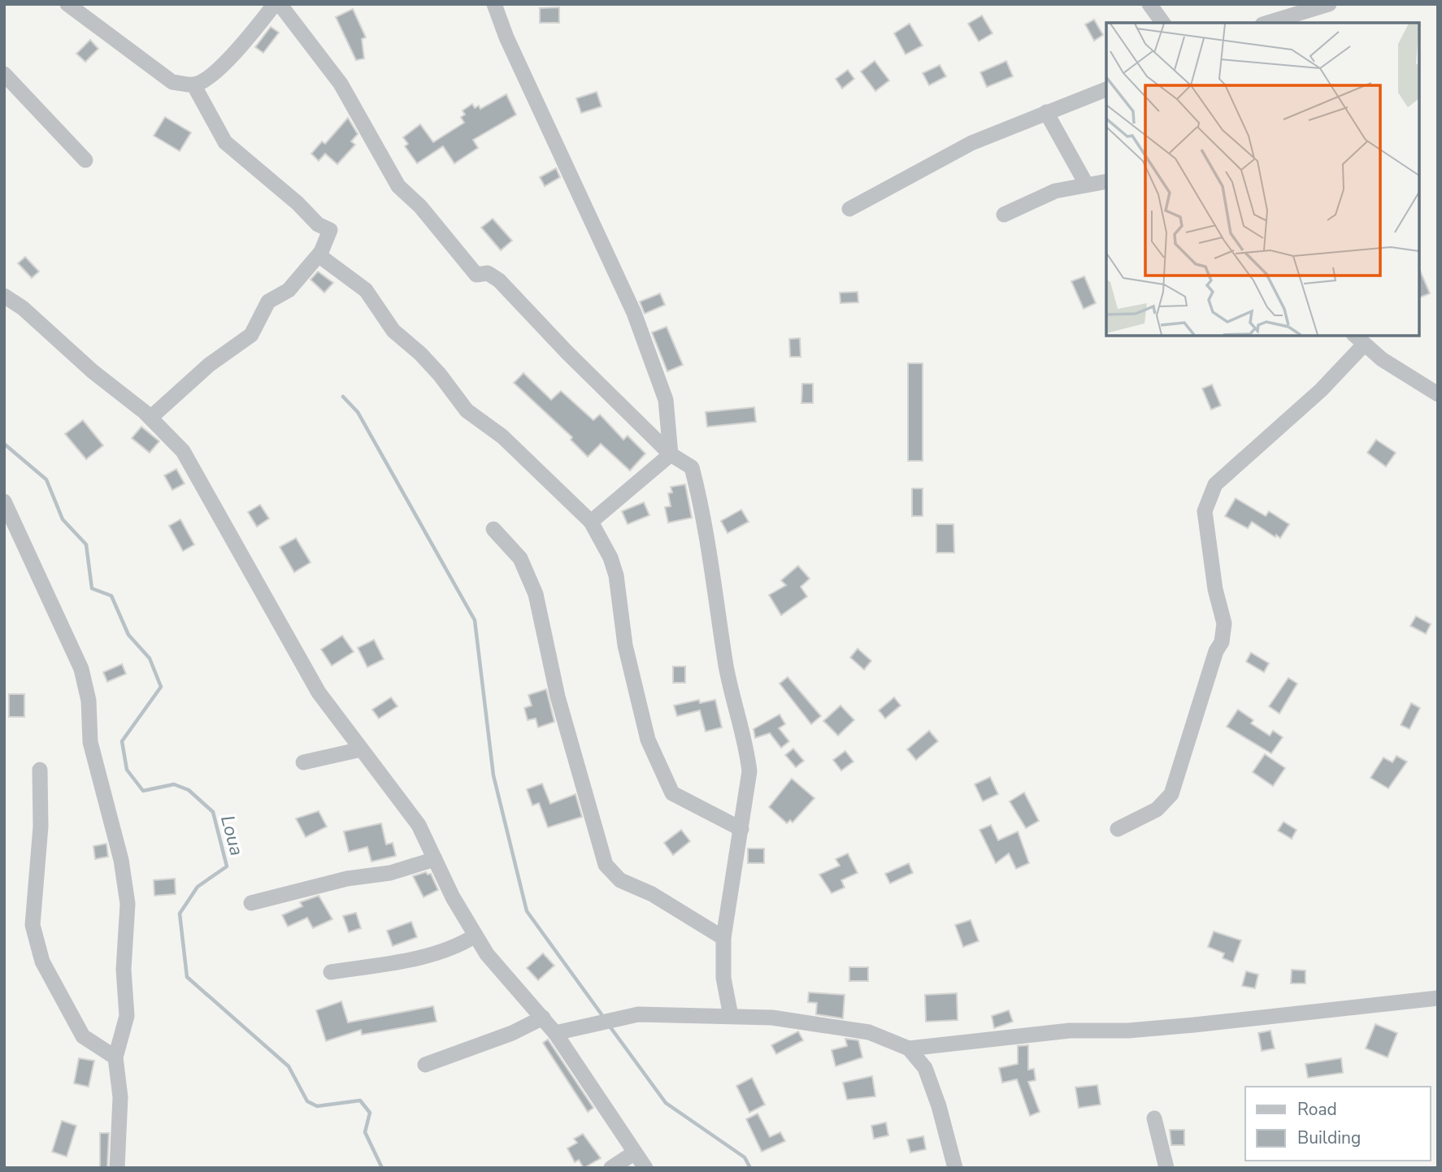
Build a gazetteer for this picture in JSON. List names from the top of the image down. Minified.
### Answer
{"water":["Loua"],"legend":["Road","Building"]}
